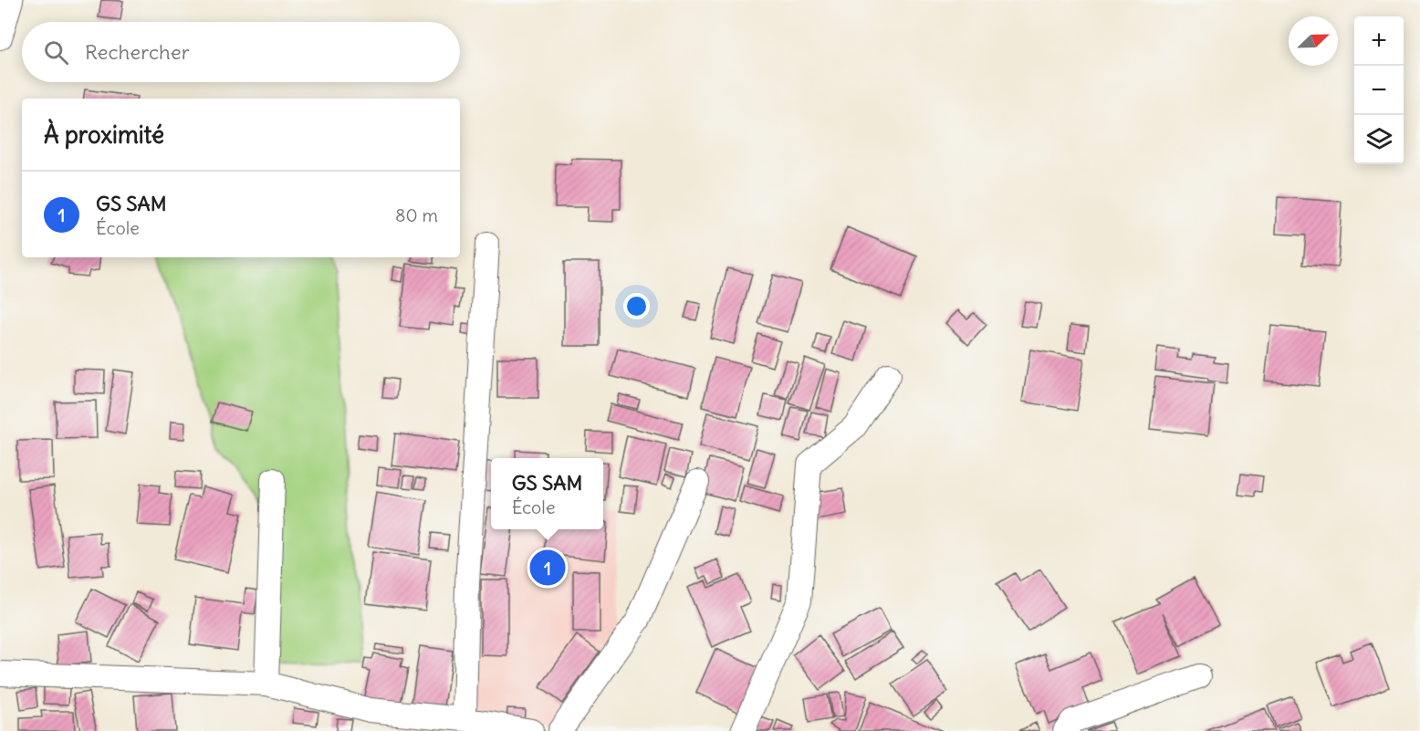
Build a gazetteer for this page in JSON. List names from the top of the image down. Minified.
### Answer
{"north":"top right","page":{"map_buttons":["+","−"],"search":"Rechercher","heading":"À proximité","list":[{"mark":"1","name":"GS SAM","note":"École","value":"80 m"}],"popup":["GS SAM","École"],"pins":"1"}}
